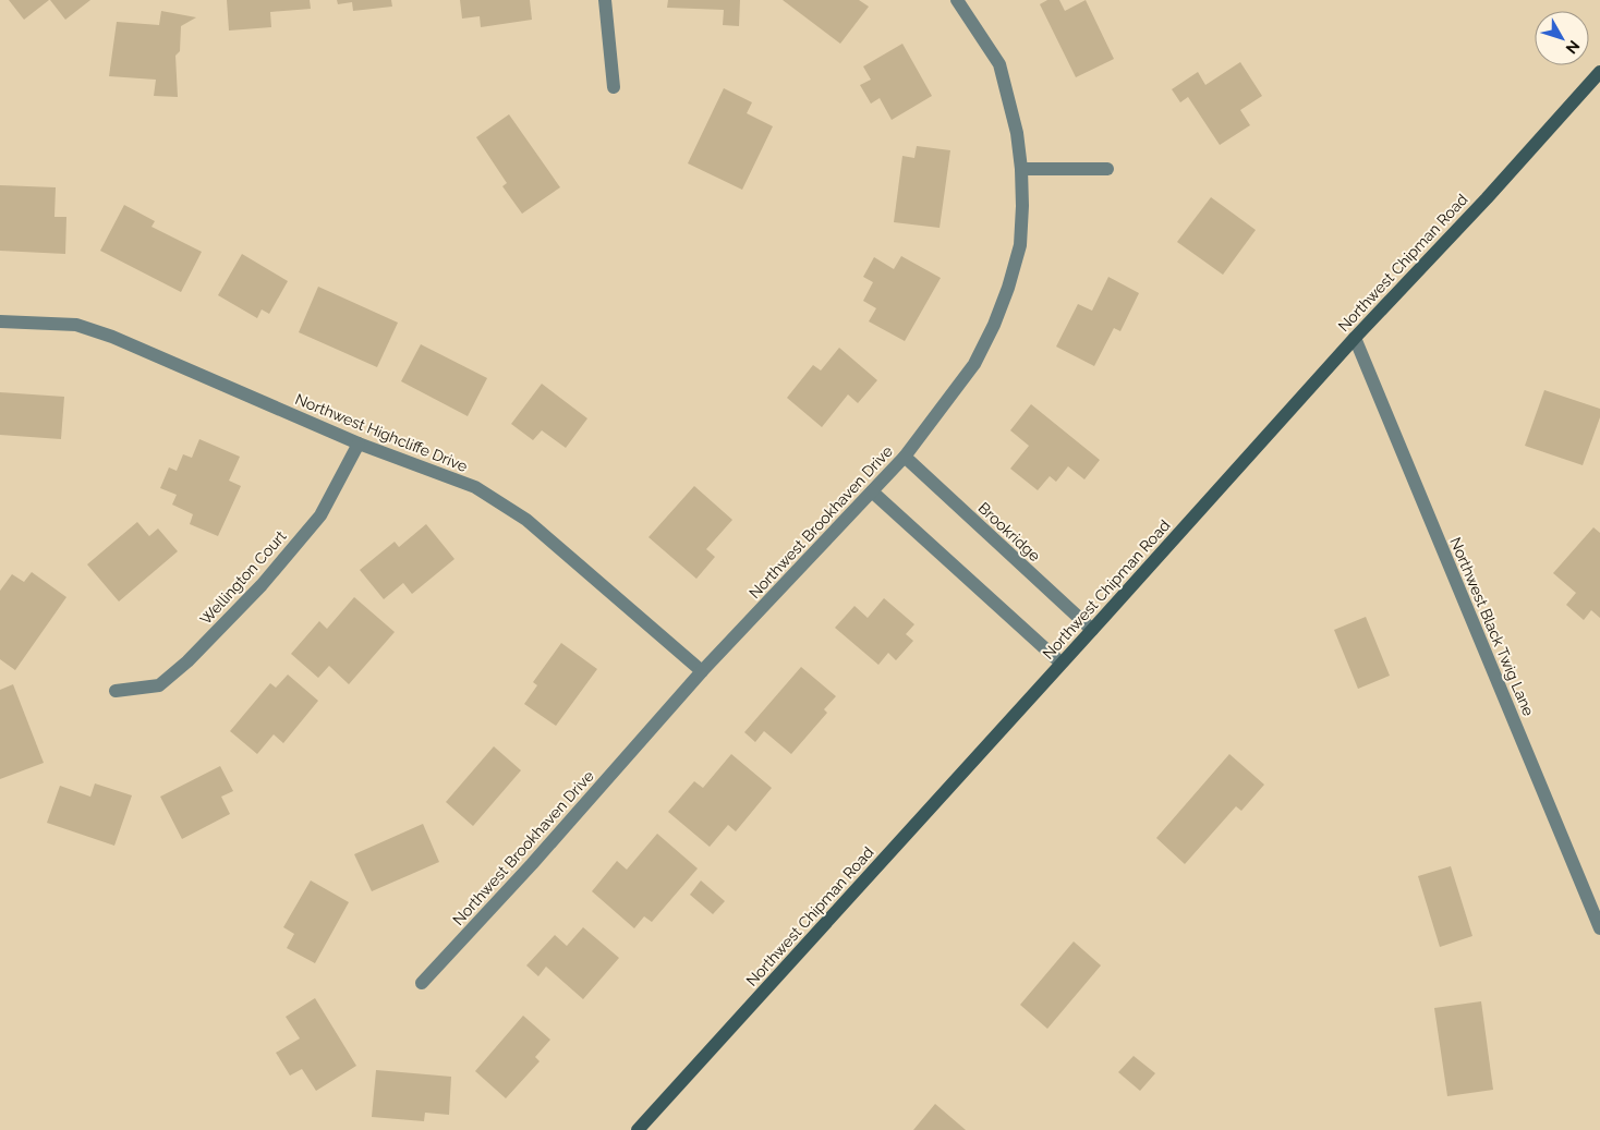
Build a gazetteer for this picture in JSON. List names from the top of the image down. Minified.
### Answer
{"streets":{"main road":["Northwest Chipman Road"],"street":["Northwest Highcliffe Drive","Northwest Brookhaven Drive","Brookridge","Wellington Court","Northwest Black Twig Lane"]},"crossings":[["Northwest Chipman Road","Brookridge"],["Northwest Chipman Road","Northwest Black Twig Lane"],["Northwest Highcliffe Drive","Northwest Brookhaven Drive"],["Northwest Highcliffe Drive","Wellington Court"],["Northwest Brookhaven Drive","Brookridge"]],"north":"bottom right"}
